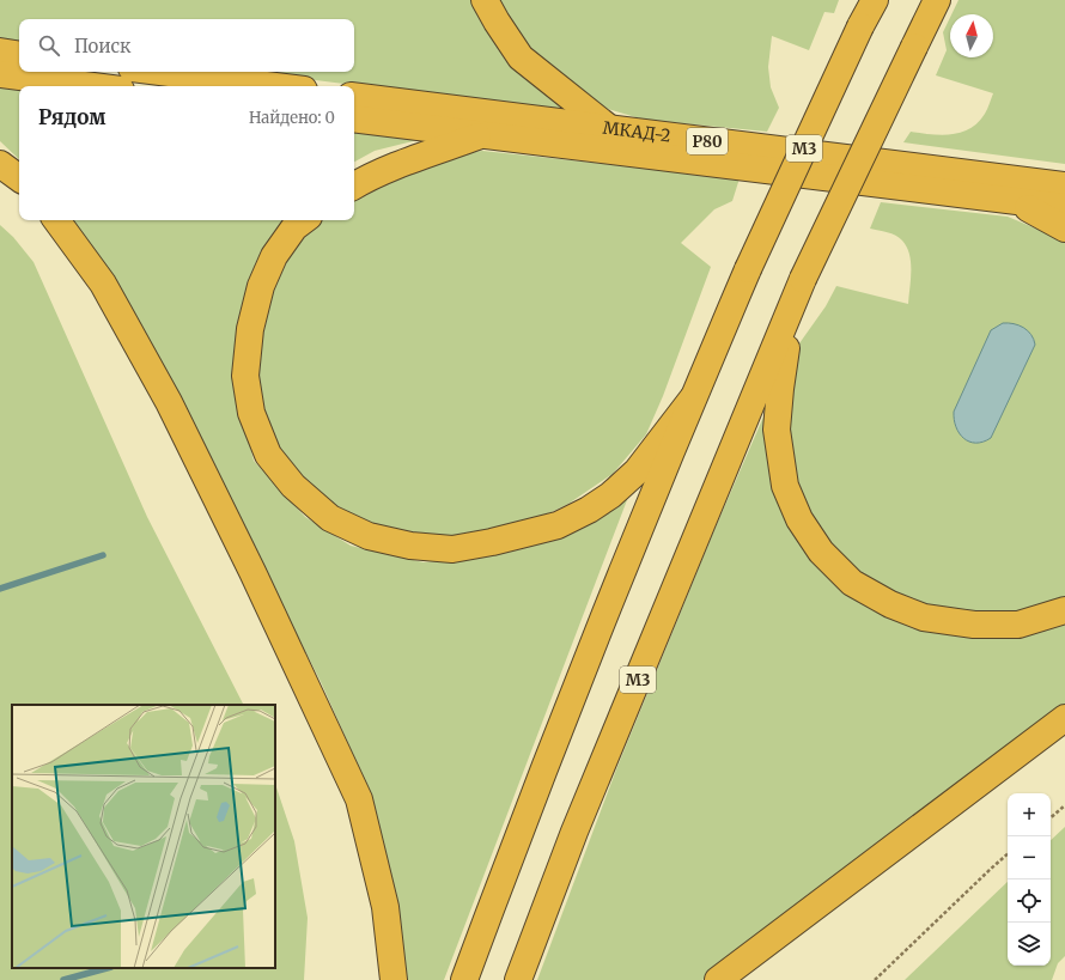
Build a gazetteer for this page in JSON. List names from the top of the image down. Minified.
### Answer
{"streets":{"highway":["МКАД-2","Р80","М3"]},"north":"top","page":{"search":"Поиск","heading":["Рядом","Найдено: 0"],"map_buttons":["+","−"]}}
